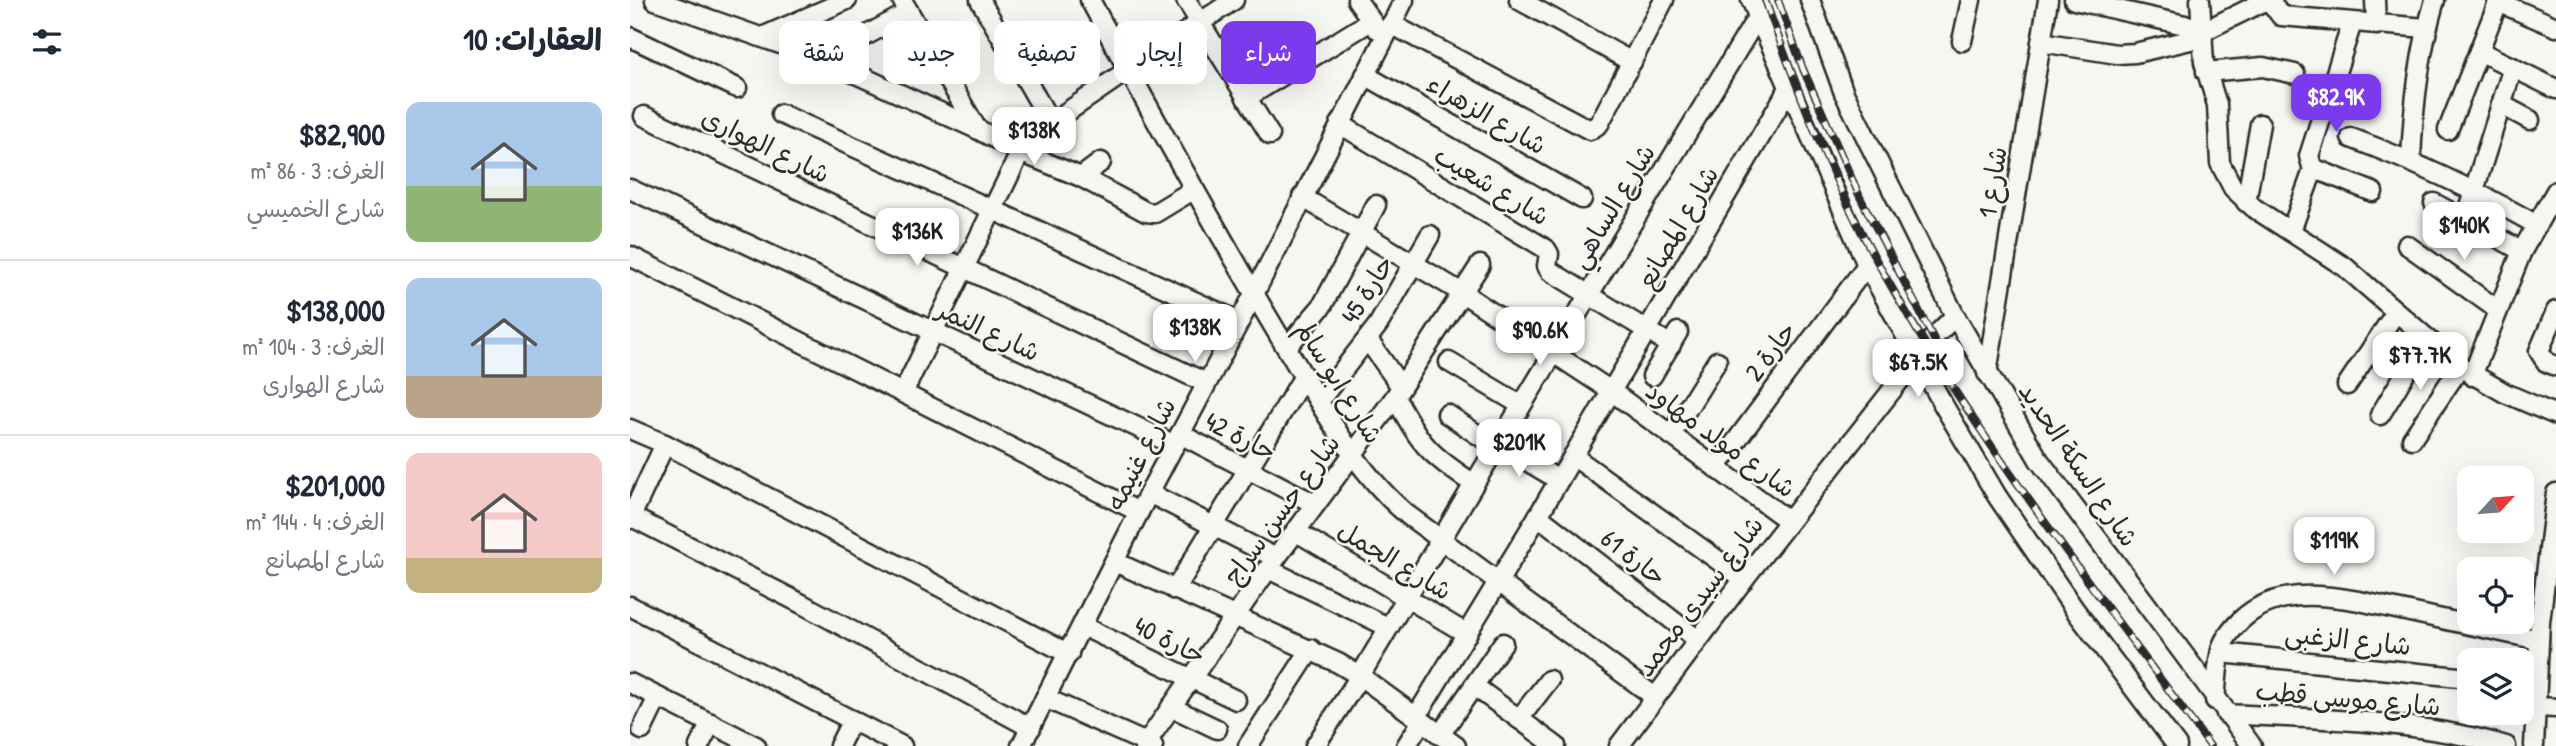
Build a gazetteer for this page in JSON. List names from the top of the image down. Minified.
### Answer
{"streets":{"street":["شارع الزهراء","شارع الهوارى","شارع 1","شارع شعيب","شارع الساهي","شارع المصانع","حارة 45","شارع النمر","حارة 2","شارع ابو سالم","حارة 42","شارع مولد مهاود","شارع غنيمه","شارع السكة الحديد","شارع حسن سراج","حارة 61","شارع الجمل","شارع سيدى محمد","شارع الزغبى","حارة 40","شارع موسى قطب"]},"crossings":[["شارع الزهراء","شارع غنيمه"],["شارع الهوارى","شارع غنيمه"],["شارع 1","شارع السكة الحديد"],["شارع شعيب","شارع الساهي"],["شارع شعيب","شارع المصانع"],["شارع شعيب","شارع غنيمه"],["شارع الساهي","شارع ابو سالم"],["شارع الساهي","شارع مولد مهاود"],["شارع الساهي","شارع الجمل"],["شارع المصانع","شارع ابو سالم"],["شارع المصانع","شارع مولد مهاود"],["شارع المصانع","حارة 61"],["شارع المصانع","شارع الجمل"],["حارة 45","شارع ابو سالم"],["حارة 45","شارع مولد مهاود"],["شارع النمر","حارة 42"],["شارع النمر","شارع غنيمه"],["حارة 2","شارع مولد مهاود"],["شارع ابو سالم","شارع غنيمه"],["شارع ابو سالم","شارع حسن سراج"],["شارع ابو سالم","شارع سيدى محمد"],["حارة 42","شارع غنيمه"],["حارة 42","شارع حسن سراج"],["شارع مولد مهاود","شارع غنيمه"],["شارع مولد مهاود","شارع حسن سراج"],["شارع مولد مهاود","شارع سيدى محمد"],["شارع غنيمه","حارة 40"],["شارع السكة الحديد","شارع سيدى محمد"],["شارع السكة الحديد","شارع موسى قطب"],["شارع حسن سراج","شارع الجمل"],["شارع حسن سراج","حارة 40"],["حارة 61","شارع سيدى محمد"]],"north":"top right","page":{"heading":"العقارات: 10","chip":["شراء","إيجار","تصفية","جديد","شقة"],"price":["$82.9K","$138K","$140K","$136K","$138K","$90.6K","$77.7K","$67.5K","$201K","$119K"],"list":[{"name":"$82,900","note":"الغرف: 3 · 86 m² · شارع الخميسي"},{"name":"$138,000","note":"الغرف: 3 · 104 m² · شارع الهوارى"},{"name":"$201,000","note":"الغرف: 4 · 144 m² · شارع المصانع"}]}}
